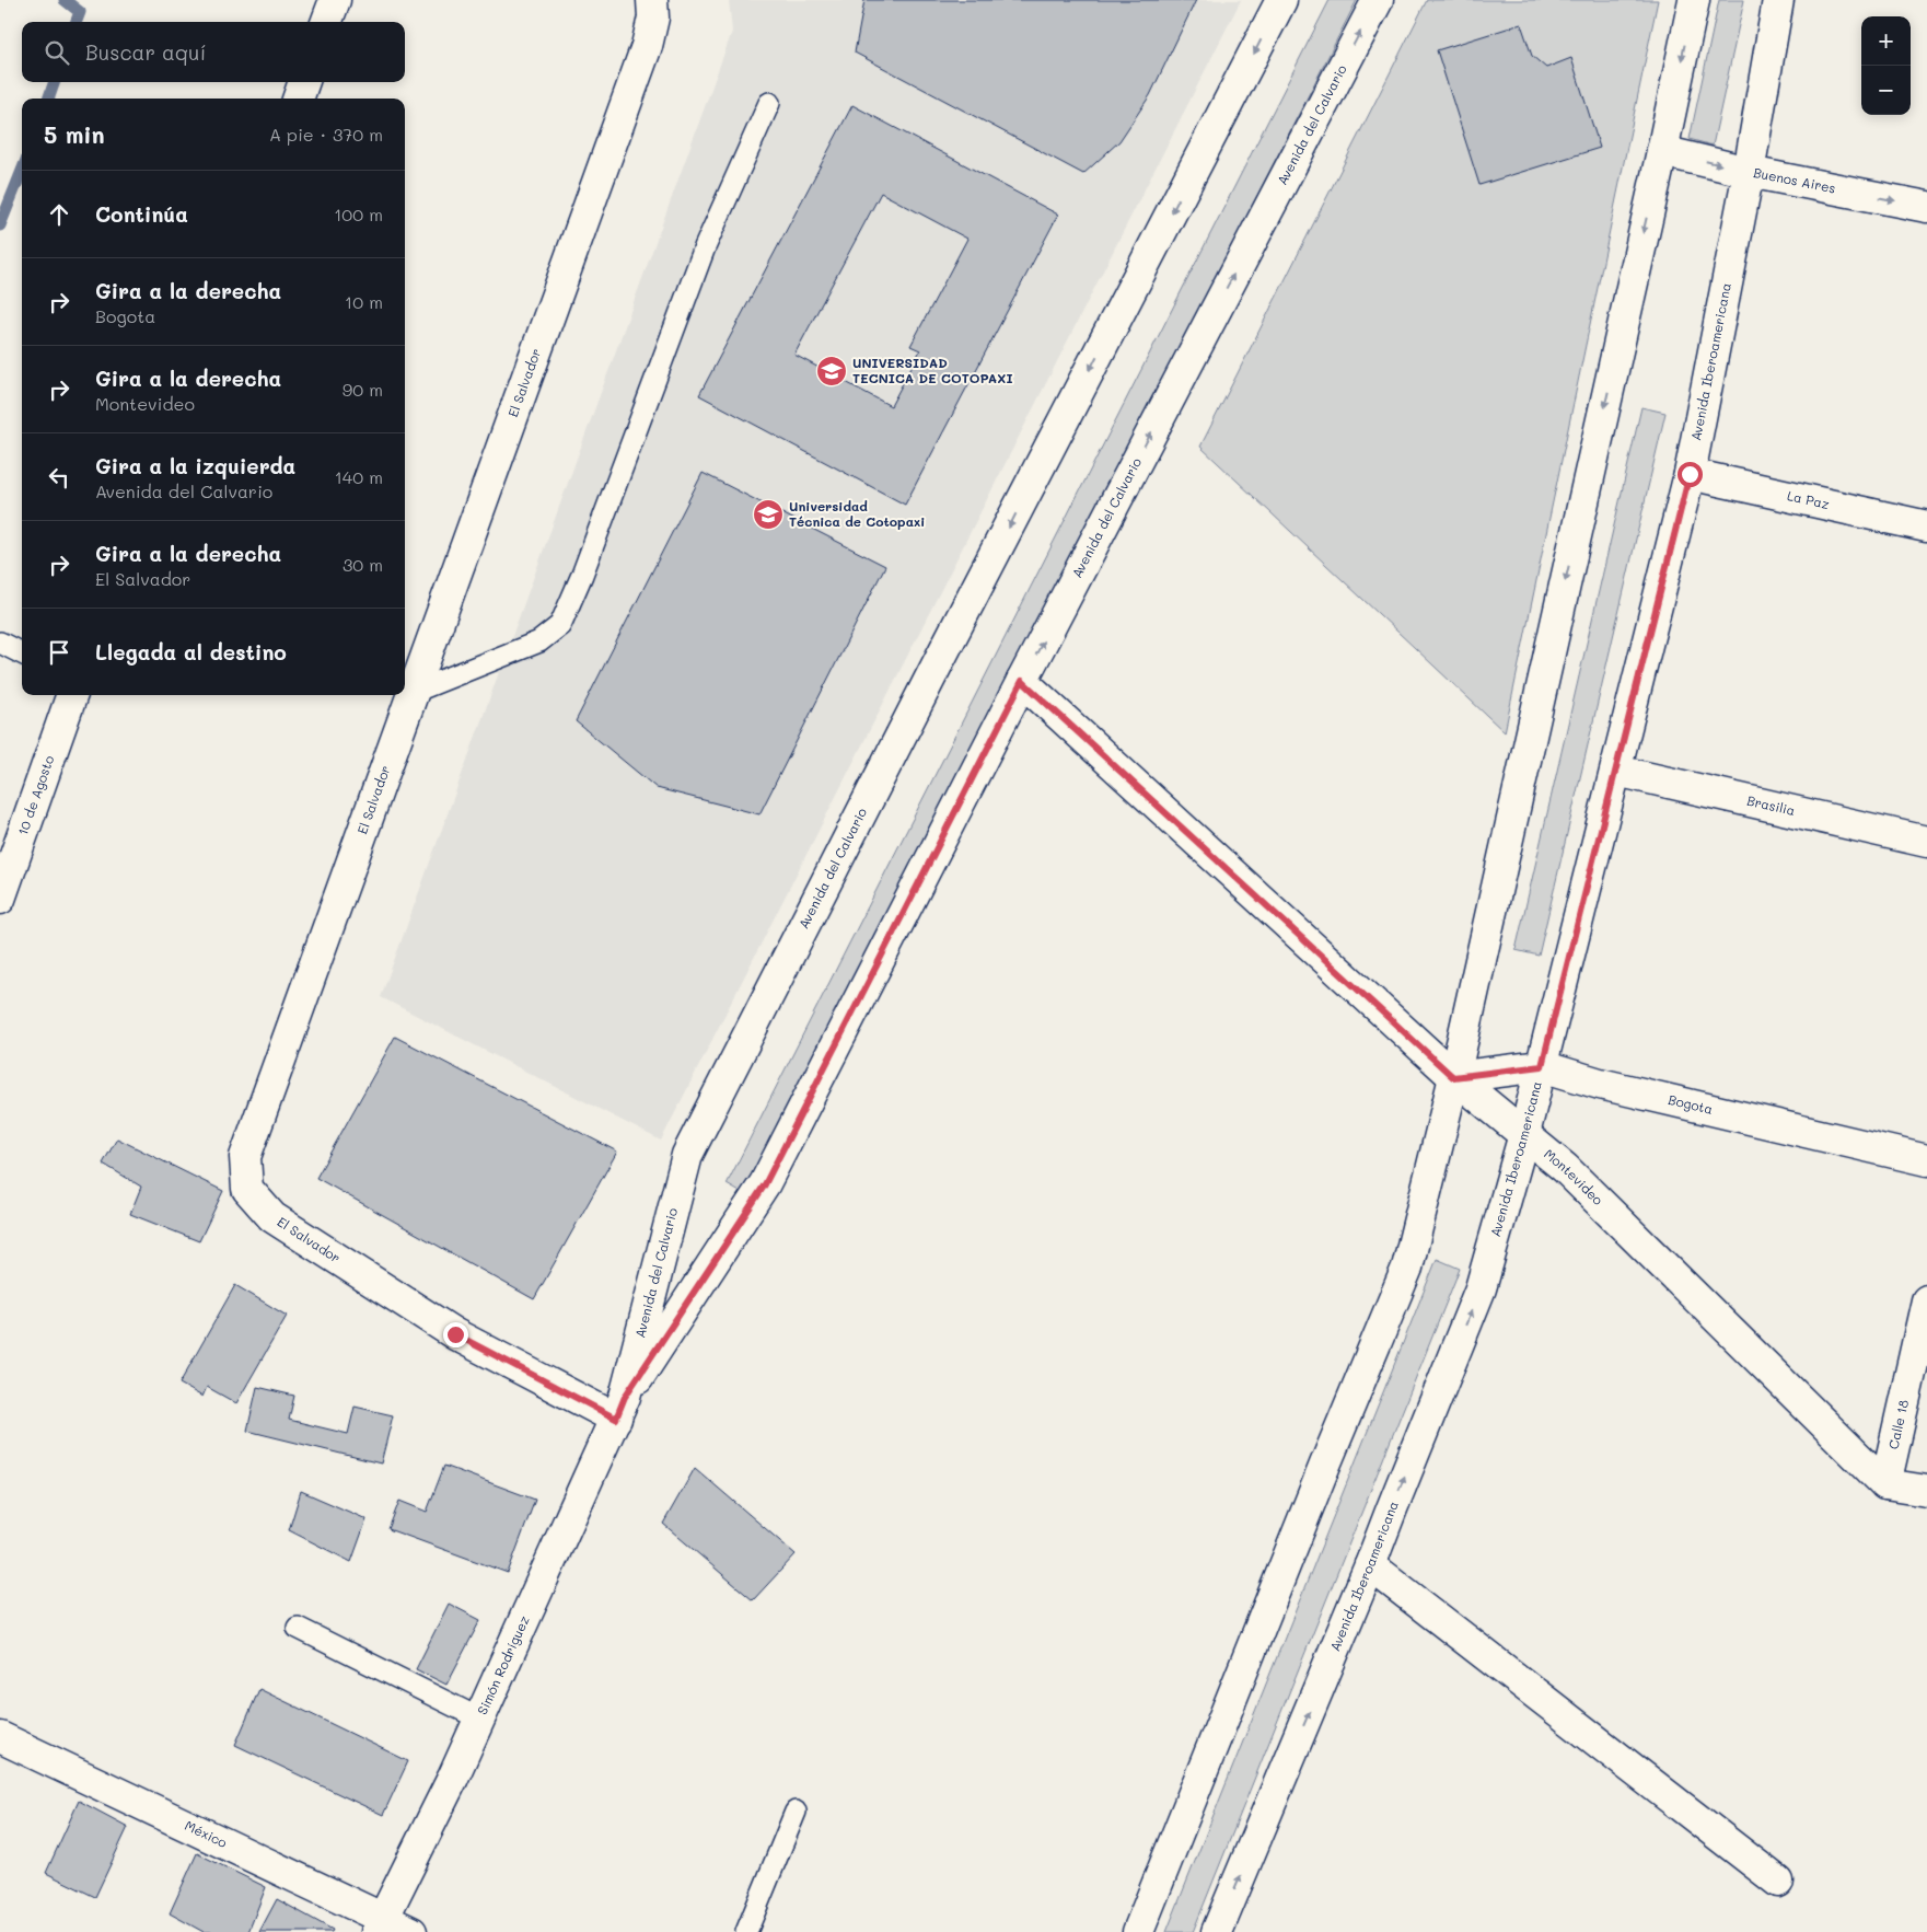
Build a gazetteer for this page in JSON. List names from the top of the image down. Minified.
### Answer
{"streets":{"street":["Avenida del Calvario","Buenos Aires","Avenida Iberoamericana","El Salvador","La Paz","10 de Agosto","Brasilia","Bogota","Montevideo","Calle 18","Simón Rodríguez","México"]},"crossings":[["Avenida del Calvario","El Salvador"],["Avenida del Calvario","Montevideo"],["Avenida del Calvario","Simón Rodríguez"],["Buenos Aires","Avenida Iberoamericana"],["Avenida Iberoamericana","La Paz"],["Avenida Iberoamericana","Brasilia"],["Avenida Iberoamericana","Bogota"],["Avenida Iberoamericana","Montevideo"],["El Salvador","Simón Rodríguez"],["Bogota","Montevideo"],["Montevideo","Calle 18"],["Simón Rodríguez","México"]],"one_way":["Buenos Aires"],"places":{"school or university":["UNIVERSIDAD TECNICA DE COTOPAXI","Universidad Técnica de Cotopaxi"]},"page":{"map_buttons":["+","−"],"search":"Buscar aquí","heading":["5 min","A pie · 370 m"],"list":[["Continúa","100 m"],["Gira a la derecha","Bogota","10 m"],["Gira a la derecha","Montevideo","90 m"],["Gira a la izquierda","Avenida del Calvario","140 m"],["Gira a la derecha","El Salvador","30 m"],"Llegada al destino"]}}
